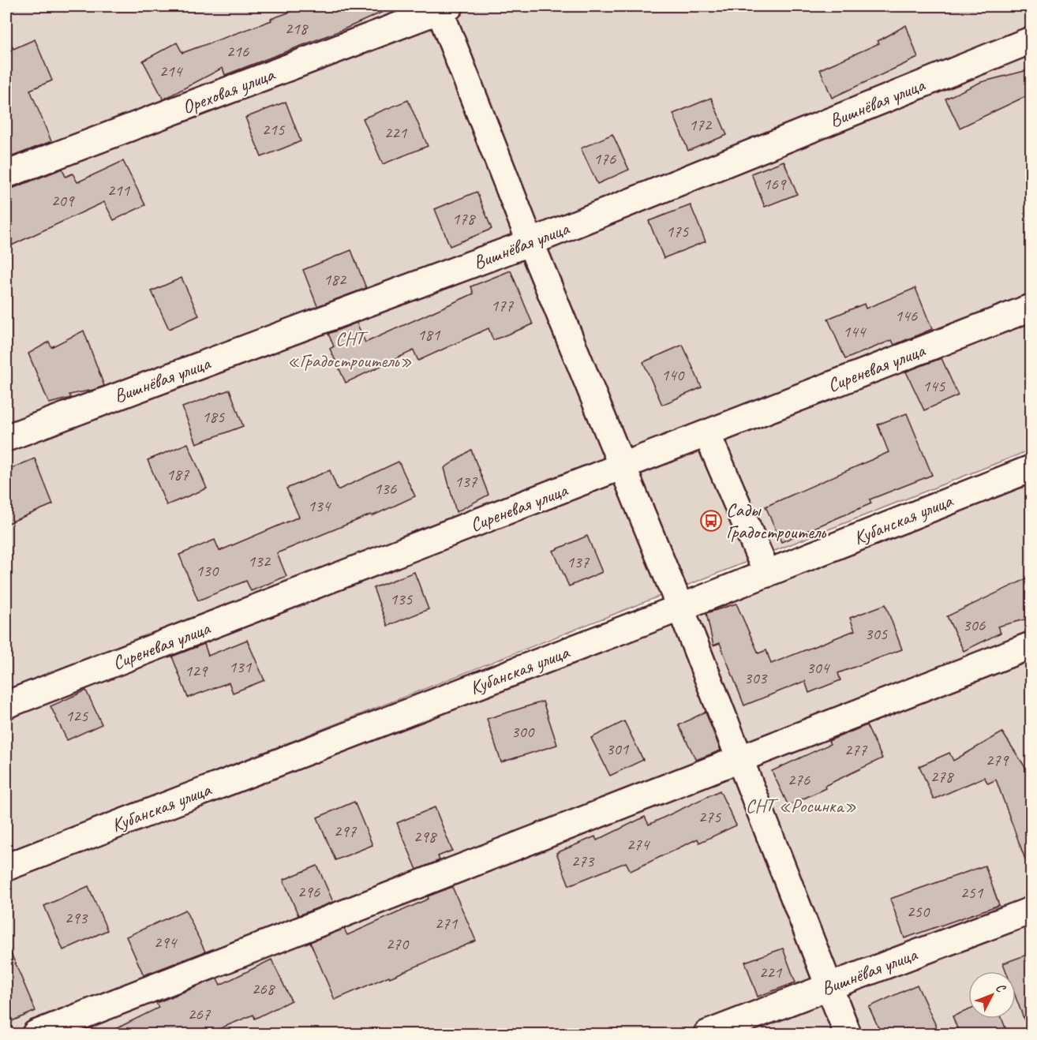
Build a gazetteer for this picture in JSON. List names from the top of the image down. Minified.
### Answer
{"streets":{"street":["Ореховая улица","Вишнёвая улица","Сиреневая улица","Кубанская улица"]},"parks":["СНТ «Градостроитель»","СНТ «Росинка»"],"places":{"bus stop":["Сады Градостроитель"]},"house_numbers":["218","216","214","172","215","221","176","169","211","209","178","175","182","177","146","144","181","140","145","185","187","137","136","134","132","137","130","135","306","305","131","304","129","303","125","300","301","277","279","278","276","275","297","298","274","273","296","251","250","293","271","294","270","221","268","267"],"north":"top right"}
